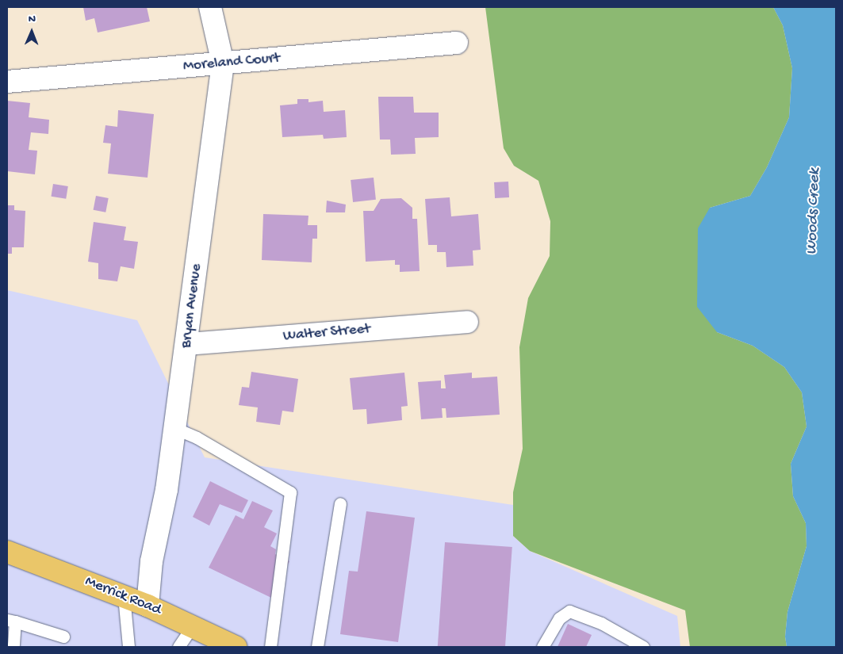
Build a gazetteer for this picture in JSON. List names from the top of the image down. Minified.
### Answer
{"streets":{"main road":["Merrick Road"],"street":["Moreland Court","Bryan Avenue","Walter Street"]},"crossings":[["Moreland Court","Bryan Avenue"],["Bryan Avenue","Walter Street"],["Bryan Avenue","Merrick Road"]],"water":["Woods Creek"],"north":"top"}
